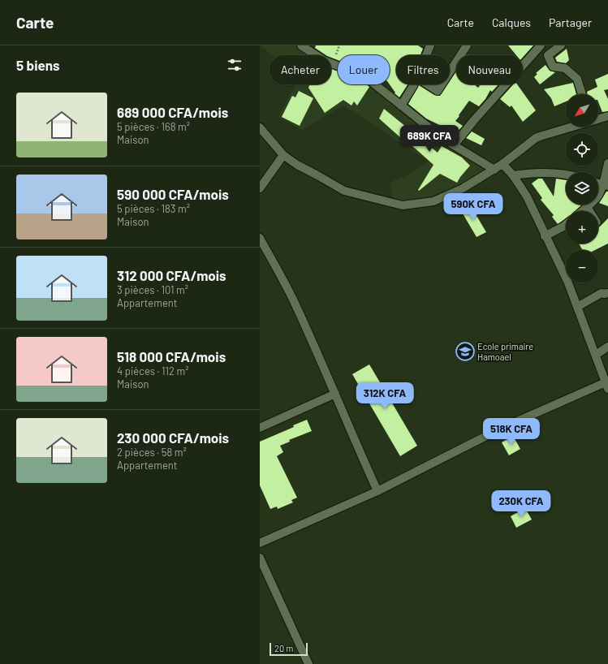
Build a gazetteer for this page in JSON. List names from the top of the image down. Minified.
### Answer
{"places":{"school or university":["Ecole primaire Hamoael"]},"scale_bar":"20 m","north":"bottom left","page":{"header":"Carte","nav":["Carte","Calques","Partager"],"heading":"5 biens","chip":["Acheter","Louer","Filtres","Nouveau"],"list":[{"name":"689 000 CFA/mois","note":"5 pièces · 168 m² · Maison"},{"name":"590 000 CFA/mois","note":"5 pièces · 183 m² · Maison"},{"name":"312 000 CFA/mois","note":"3 pièces · 101 m² · Appartement"},{"name":"518 000 CFA/mois","note":"4 pièces · 112 m² · Maison"},{"name":"230 000 CFA/mois","note":"2 pièces · 58 m² · Appartement"}],"map_buttons":["+","−"],"price":["689K CFA","590K CFA","312K CFA","518K CFA","230K CFA"],"scale":"20 m"}}
